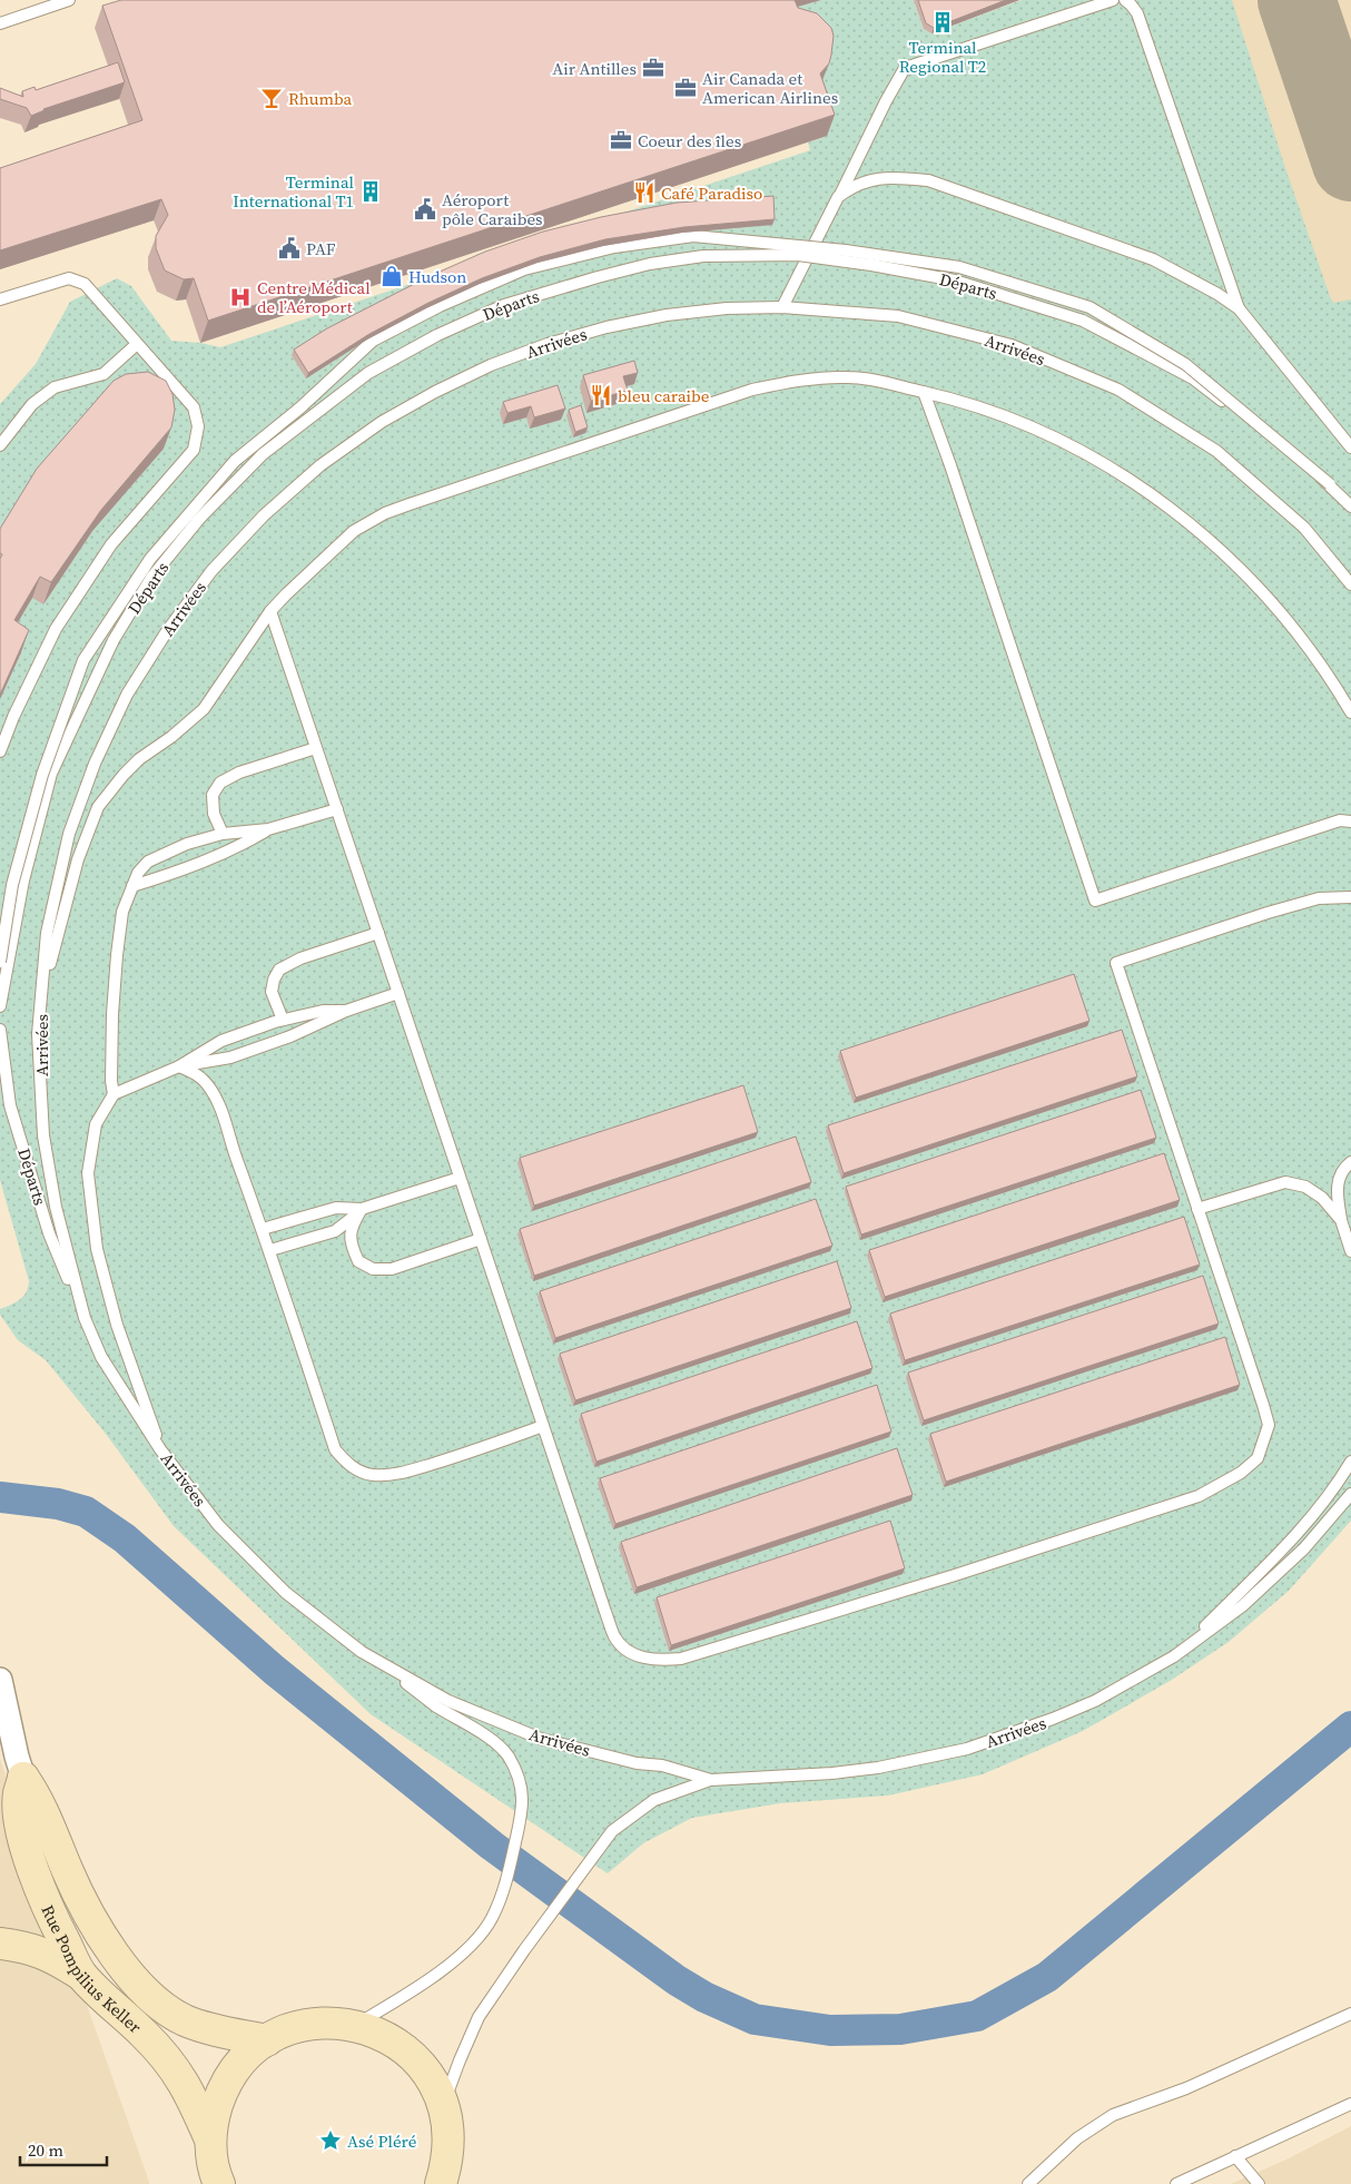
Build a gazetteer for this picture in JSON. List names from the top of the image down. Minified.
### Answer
{"streets":{"street":["Rue Pompilius Keller"],"lane":["Départs","Arrivées"]},"crossings":[["Départs","Arrivées"]],"places":{"building":["Terminal Regional T2","Terminal International T1"],"office":["Air Antilles","Air Canada et American Airlines","Coeur des îles"],"bar":["Rhumba"],"restaurant":["Café Paradiso","bleu caraibe"],"public building":["Aéroport pôle Caraibes","PAF"],"shop":["Hudson"],"hospital":["Centre Médical de l’Aéroport"],"place":["Asé Pléré"]},"scale_bar":"20 m"}
